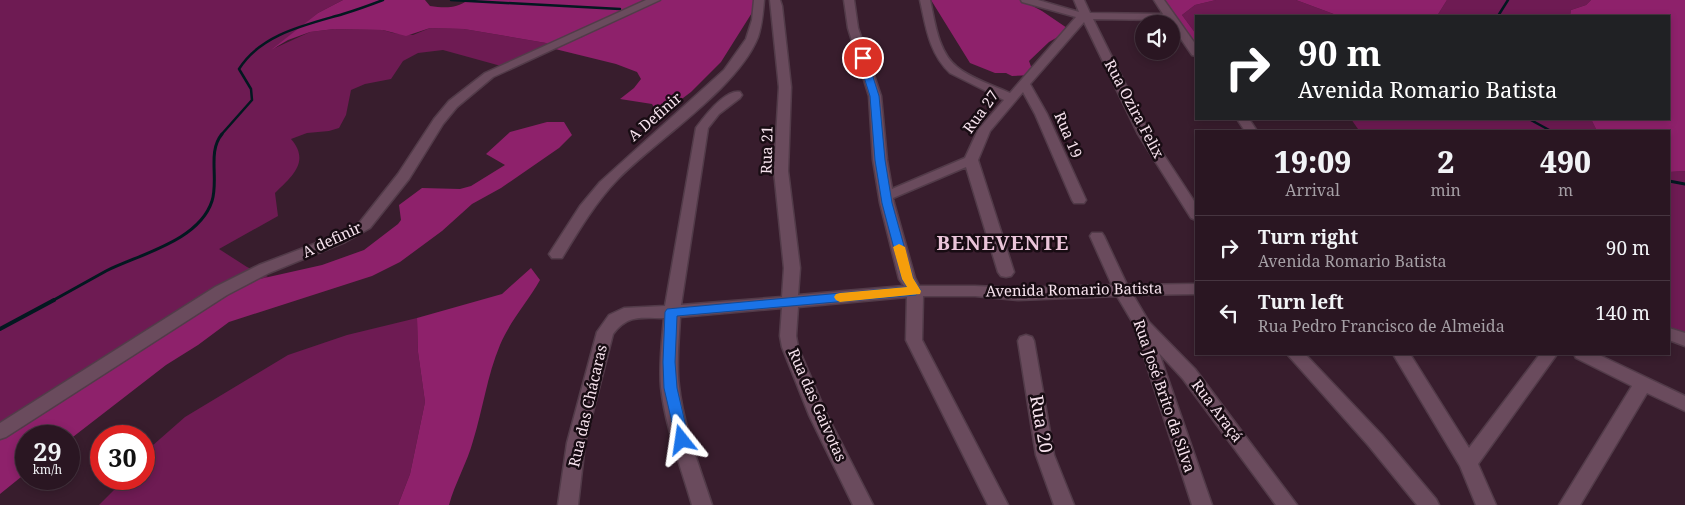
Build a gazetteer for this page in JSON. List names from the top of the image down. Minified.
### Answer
{"streets":{"street":["Rua Ozira Felix","Rua 27","A Definir","Rua 19","Rua 21","A definir","Avenida Romario Batista","Rua José Brito da Silva","Rua das Gaivotas","Rua das Chácaras","Rua Araçá","Rua 20"]},"crossings":[["Rua Ozira Felix","Rua 27"],["Rua 27","Rua 19"],["Rua 21","Avenida Romario Batista"],["Rua 21","Rua das Gaivotas"],["Avenida Romario Batista","Rua José Brito da Silva"],["Avenida Romario Batista","Rua das Gaivotas"],["Avenida Romario Batista","Rua das Chácaras"],["Rua José Brito da Silva","Rua Araçá"]],"districts":["BENEVENTE"],"page":{"turn":["90 m","Avenida Romario Batista"],"eta":["19:09","Arrival","2","min","490","m"],"list":[{"name":"Turn right","note":"Avenida Romario Batista","value":"90 m"},{"name":"Turn left","note":"Rua Pedro Francisco de Almeida","value":"140 m"}],"speed":"29 km/h","limit":"30"}}
